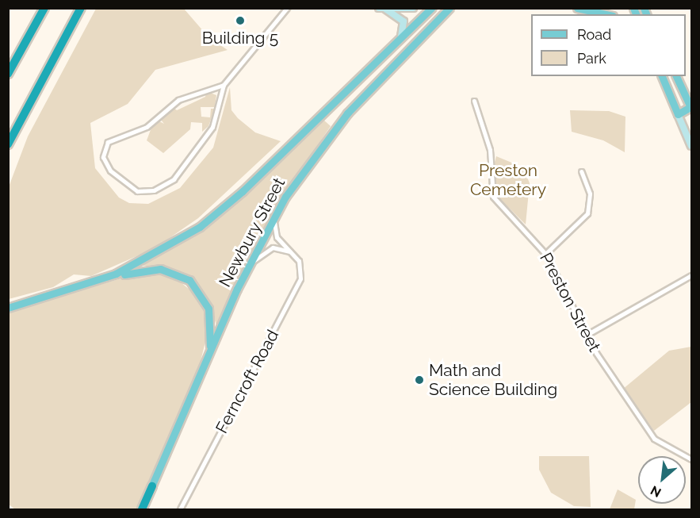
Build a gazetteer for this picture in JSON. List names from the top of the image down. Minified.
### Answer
{"streets":{"main road":["Newbury Street"],"street":["Preston Street","Ferncroft Road"]},"crossings":[["Newbury Street","Ferncroft Road"]],"parks":["Preston Cemetery"],"places":["Building 5","Math and Science Building"],"legend":["Road","Park"],"north":"bottom left"}
